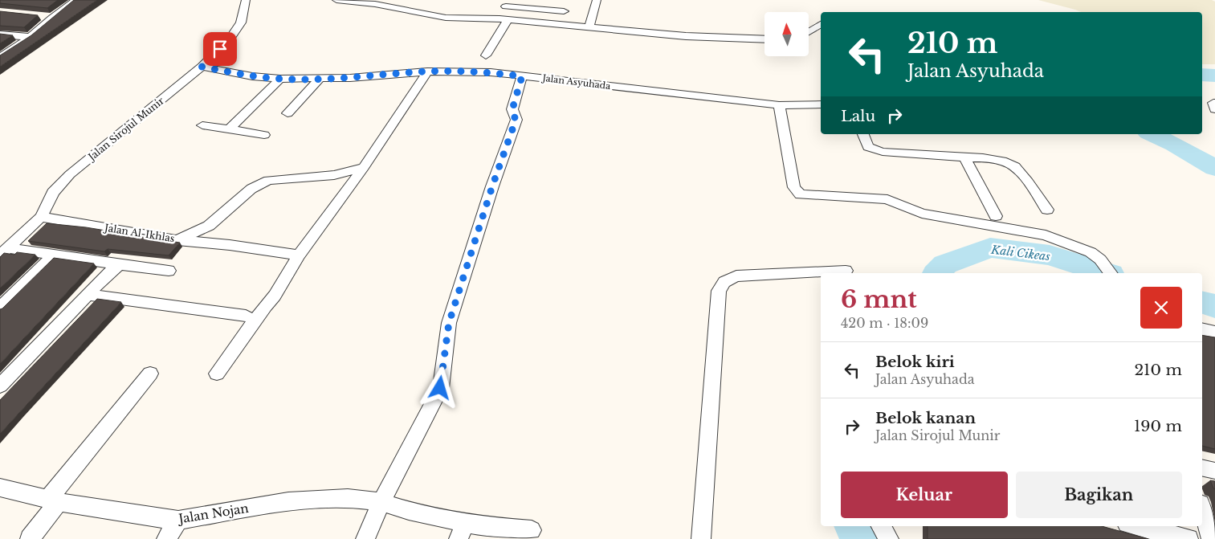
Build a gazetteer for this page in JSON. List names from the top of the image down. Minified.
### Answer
{"streets":{"street":["Jalan Asyuhada","Jalan Sirojul Munir","Jalan Al-Ikhlas","Jalan Nojan"]},"crossings":[["Jalan Asyuhada","Jalan Sirojul Munir"],["Jalan Sirojul Munir","Jalan Al-Ikhlas"]],"water":["Kali Cikeas"],"north":"top","page":{"turn":["210 m","Jalan Asyuhada"],"then":"Lalu","heading":["6 mnt","420 m · 18:09"],"list":[{"name":"Belok kiri","note":"Jalan Asyuhada","value":"210 m"},{"name":"Belok kanan","note":"Jalan Sirojul Munir","value":"190 m"}],"buttons":["Keluar","Bagikan"]}}
